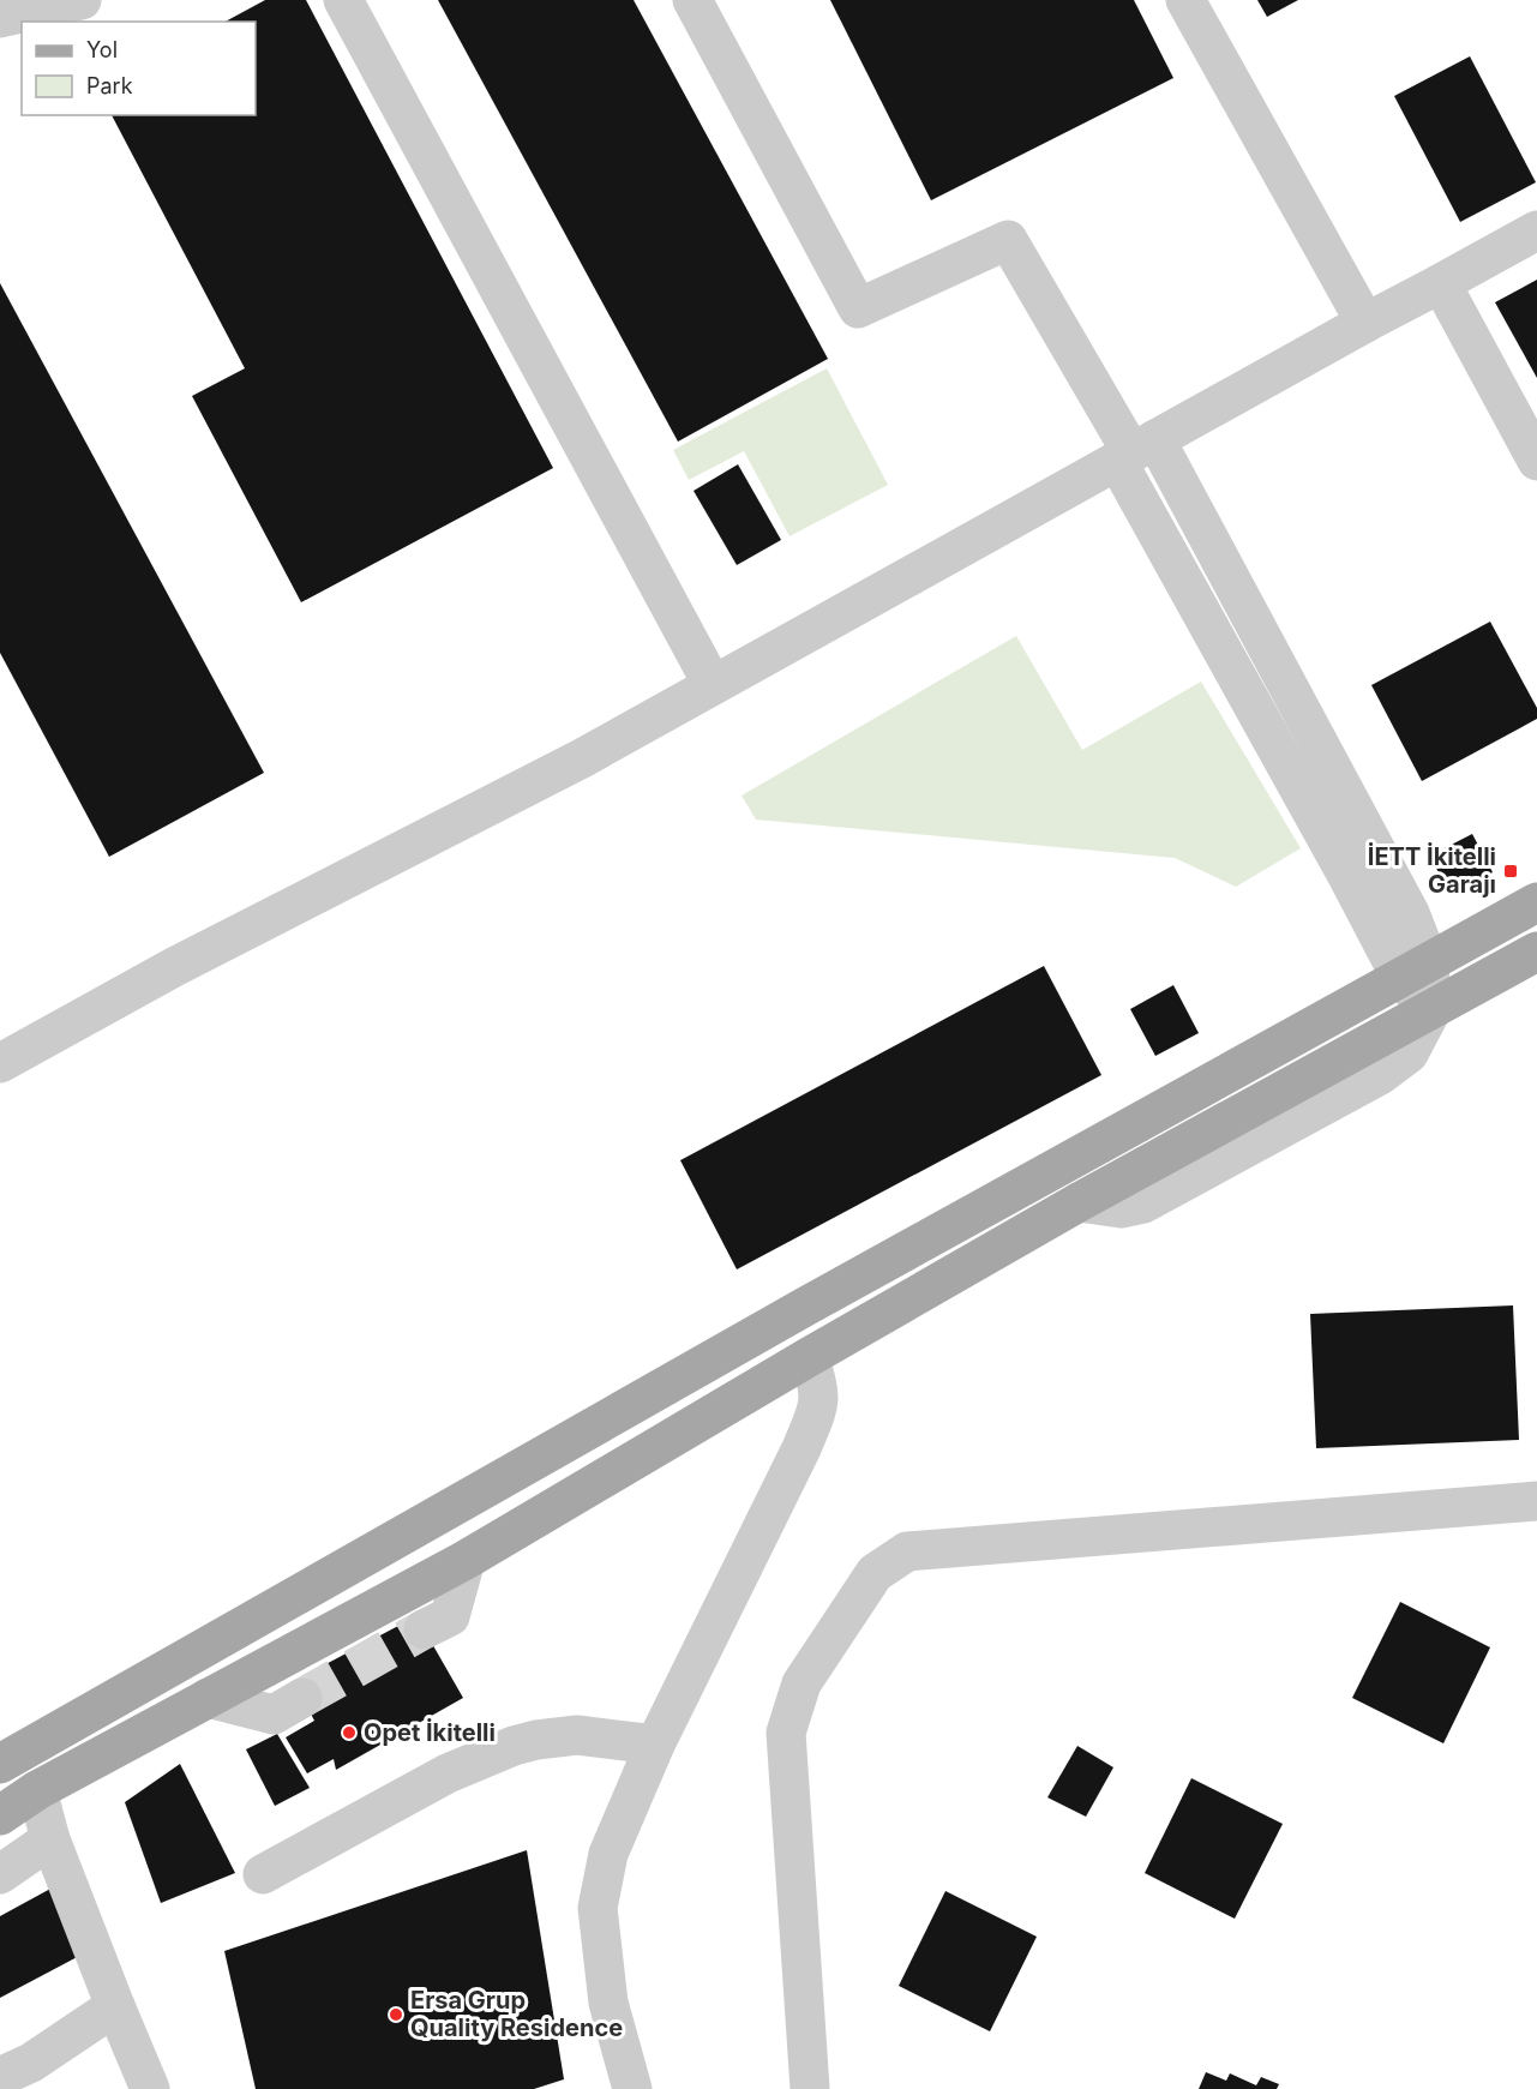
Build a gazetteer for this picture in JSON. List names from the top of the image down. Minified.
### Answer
{"places":{"transit":["İETT İkitelli Garajı"],"other":["Opet İkitelli","Ersa Grup Quality Residence"]},"legend":["Yol","Park"]}
